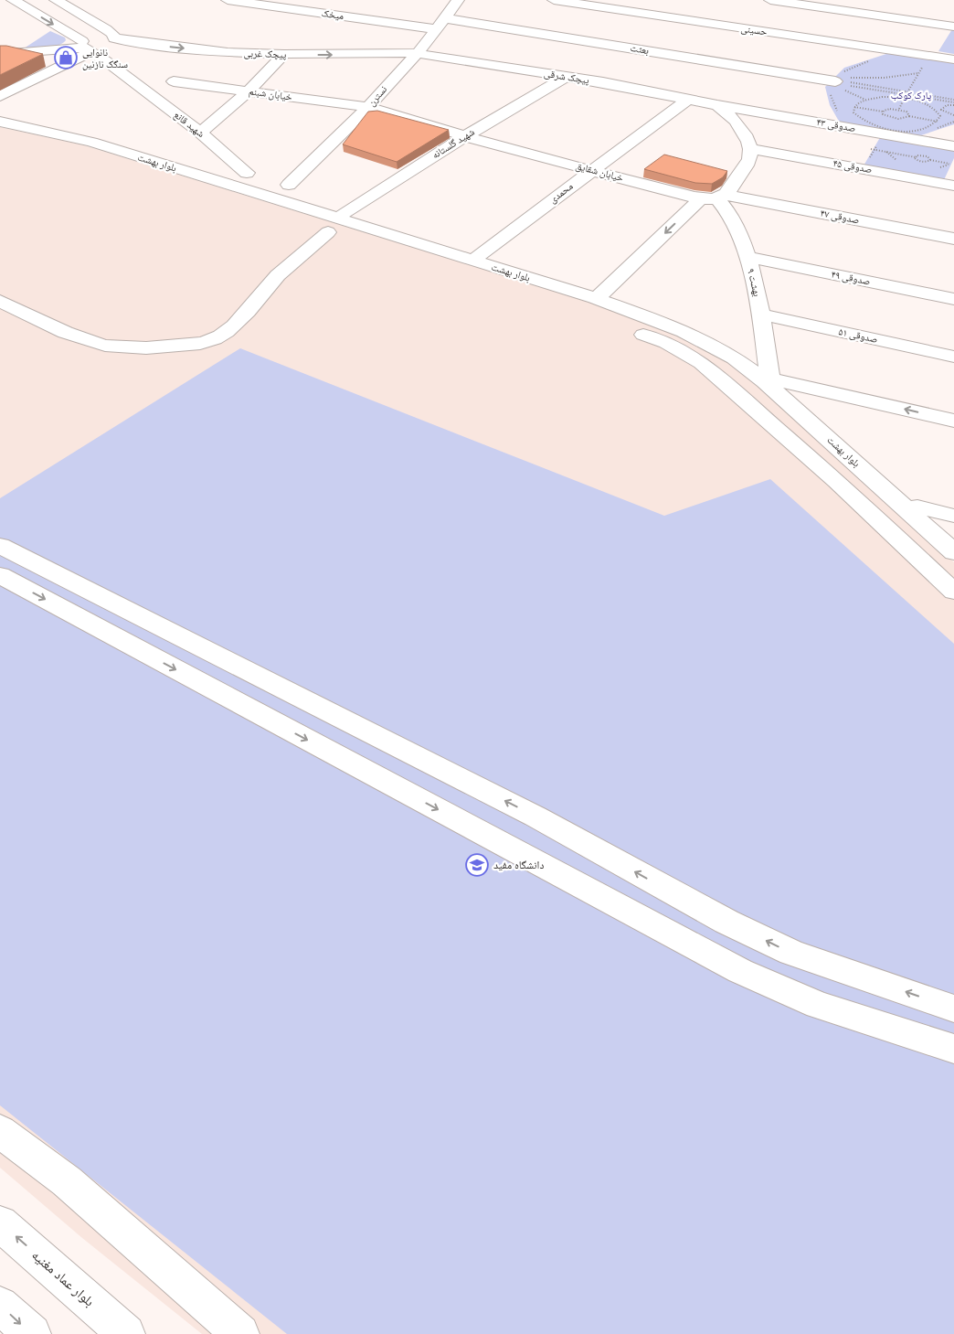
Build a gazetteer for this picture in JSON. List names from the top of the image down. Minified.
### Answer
{"streets":{"street":["میخک","حسینی","بعثت","پیچک غربی","پیچک شرقی","خیابان شبنم","نسترن","شهید قانع","صدوقی ۴۳","شهید گلستانه","بلوار بهشت","صدوقی ۴۵","خیابان شقایق","محمدی","صدوقی ۴۷","صدوقی ۴۹","بهشت ۹","صدوقی ۵۱","بلوار عماد مغنیه"]},"crossings":[["میخک","بعثت"],["میخک","نسترن"],["بعثت","نسترن"],["پیچک غربی","پیچک شرقی"],["پیچک غربی","نسترن"],["پیچک غربی","شهید قانع"],["پیچک شرقی","نسترن"],["پیچک شرقی","صدوقی ۴۳"],["پیچک شرقی","شهید گلستانه"],["پیچک شرقی","محمدی"],["خیابان شبنم","نسترن"],["خیابان شبنم","خیابان شقایق"],["نسترن","خیابان شقایق"],["شهید گلستانه","بلوار بهشت"],["شهید گلستانه","خیابان شقایق"],["بلوار بهشت","محمدی"],["بلوار بهشت","بهشت ۹"],["خیابان شقایق","محمدی"],["خیابان شقایق","صدوقی ۴۷"],["خیابان شقایق","بهشت ۹"],["صدوقی ۴۷","بهشت ۹"],["صدوقی ۴۹","بهشت ۹"],["بهشت ۹","صدوقی ۵۱"]],"parks":["پارک کوکب"],"places":{"shop":["نانوایی سنگک نازنین"],"school or university":["دانشگاه مفید"]}}
